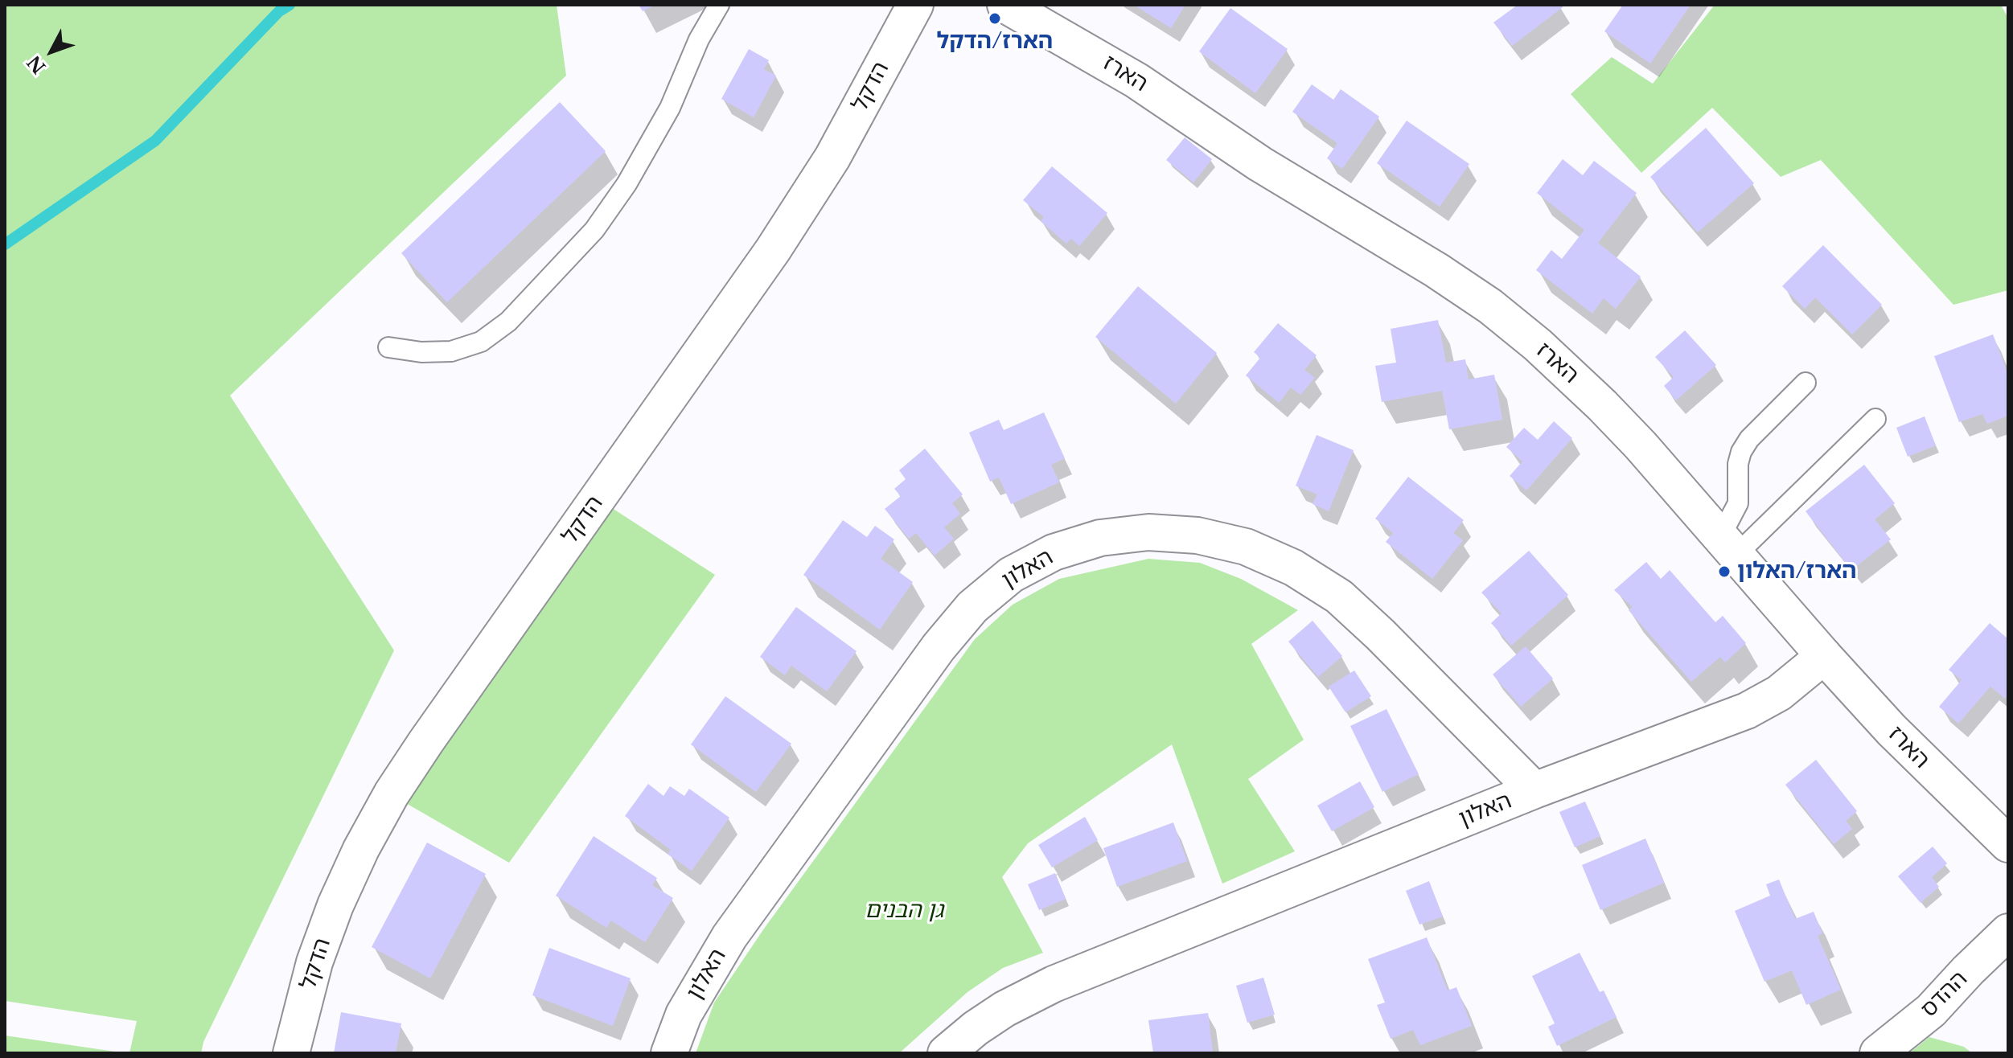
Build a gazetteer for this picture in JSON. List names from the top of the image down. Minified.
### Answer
{"streets":{"street":["הארז","הדקל","האלון","ההדס"]},"crossings":[["הארז","האלון"]],"parks":["גן הבנים"],"places":["הארז/הדקל","הארז/האלון"],"north":"bottom left"}
